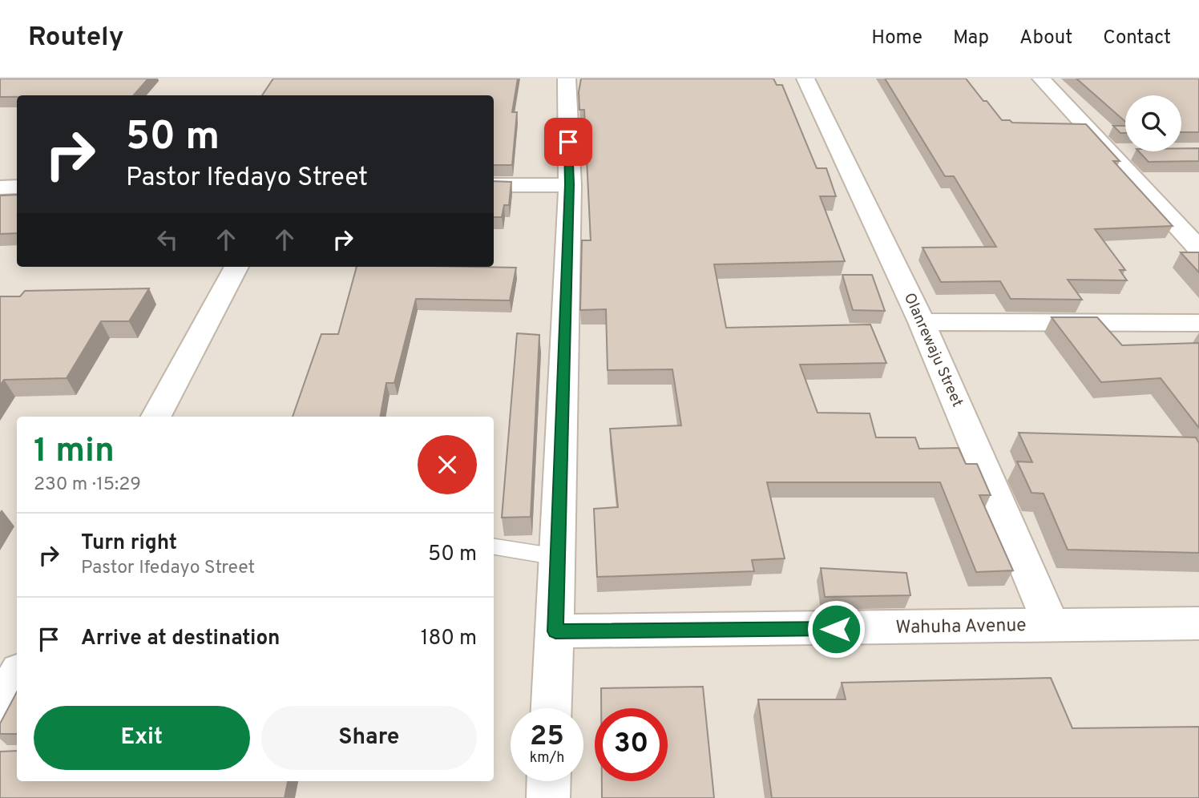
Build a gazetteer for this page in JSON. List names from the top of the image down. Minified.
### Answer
{"streets":{"street":["Olanrewaju Street","Wahuha Avenue"]},"crossings":[["Olanrewaju Street","Wahuha Avenue"]],"page":{"header":"Routely","nav":["Home","Map","About","Contact"],"turn":["50 m","Pastor Ifedayo Street"],"heading":["1 min","230 m · 15:29"],"list":[{"name":"Turn right","note":"Pastor Ifedayo Street","value":"50 m"},{"name":"Arrive at destination","value":"180 m"}],"buttons":["Exit","Share"],"speed":"25 km/h","limit":"30"}}
